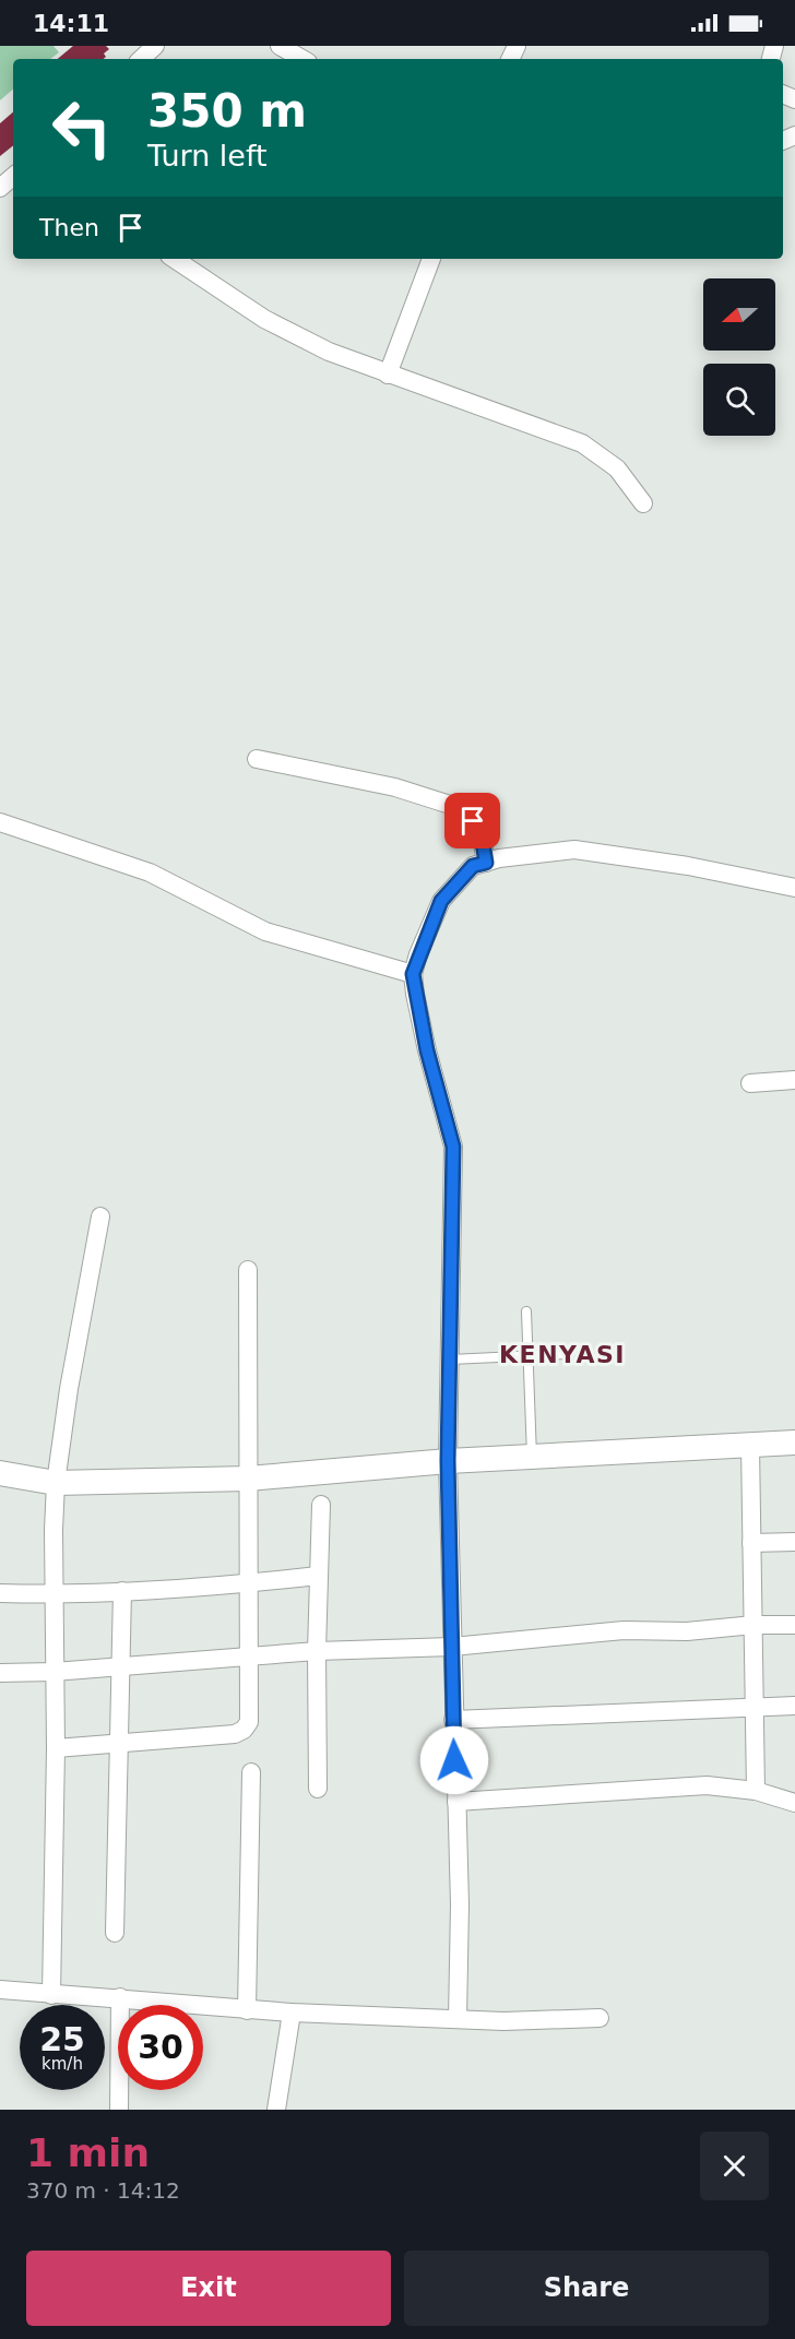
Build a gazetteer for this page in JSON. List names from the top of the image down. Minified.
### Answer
{"districts":["KENYASI"],"north":"left","page":{"status":"14:11","turn":["350 m","Turn left"],"then":"Then","speed":"25 km/h","limit":"30","heading":["1 min","370 m · 14:12"],"buttons":["Exit","Share"]}}
